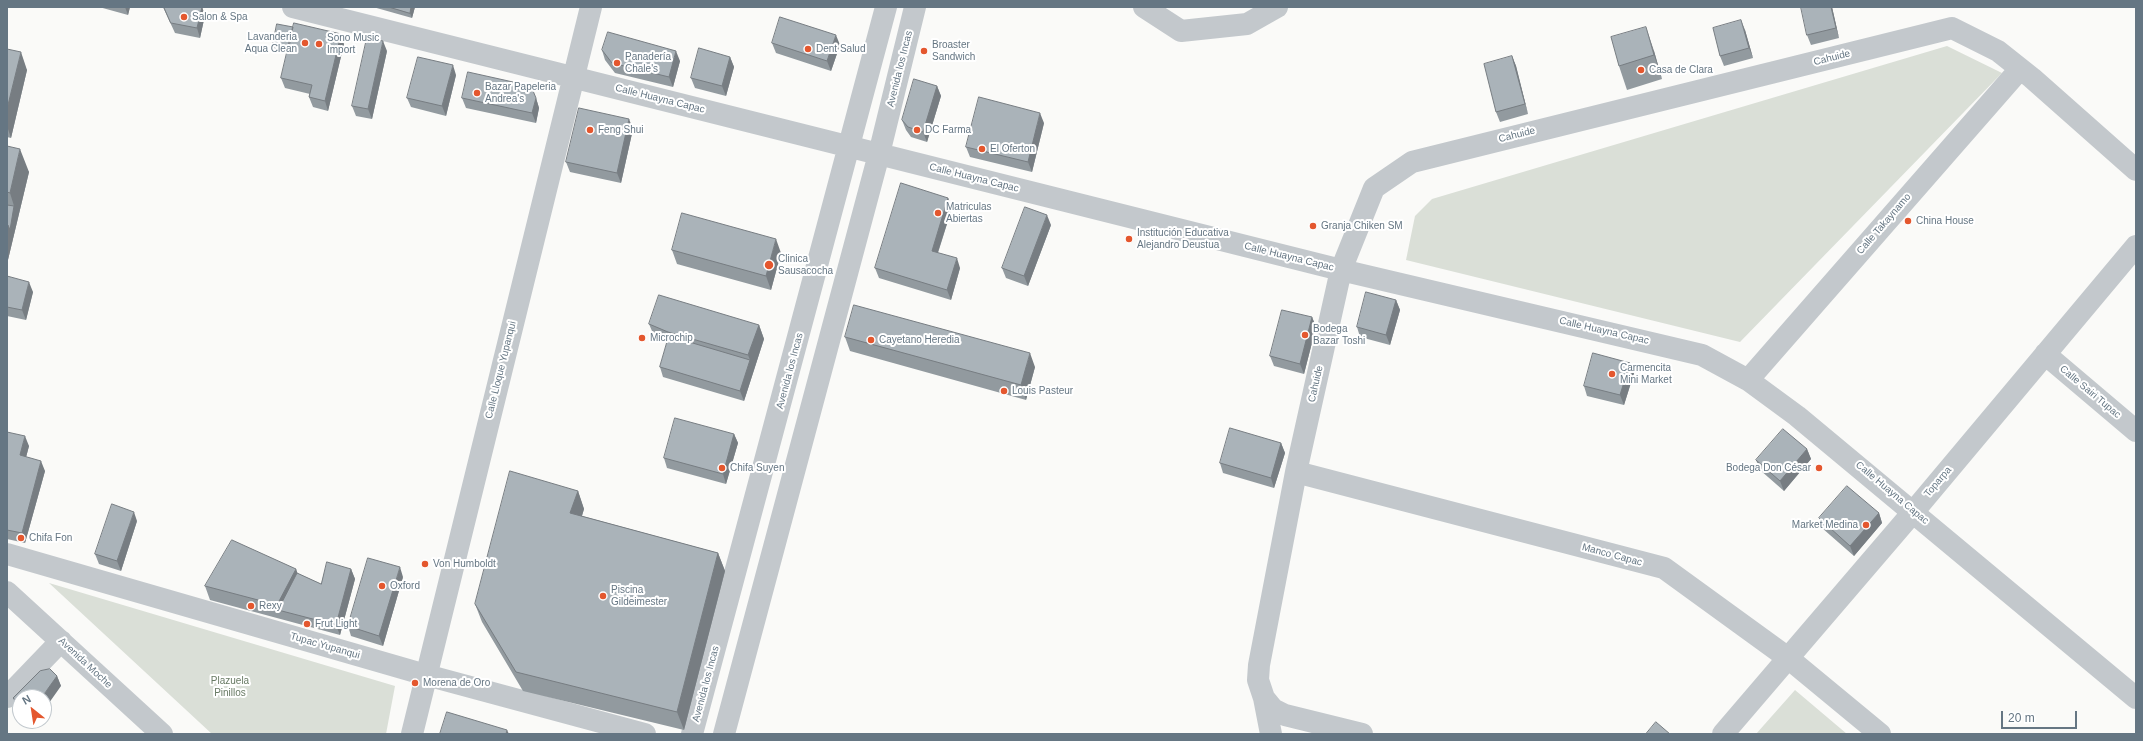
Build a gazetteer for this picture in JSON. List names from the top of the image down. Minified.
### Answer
{"streets":{"street":["Cahuide","Avenida los Incas","Calle Huayna Capac","Calle Takaynamo","Calle Lloque Yupanqui","Calle Sairi Tupac","Toparpa","Manco Capac","Tupac Yupanqui","Avenida Moche"]},"crossings":[["Cahuide","Calle Huayna Capac"],["Cahuide","Calle Takaynamo"],["Cahuide","Manco Capac"],["Avenida los Incas","Calle Huayna Capac"],["Calle Huayna Capac","Calle Takaynamo"],["Calle Huayna Capac","Calle Lloque Yupanqui"],["Calle Huayna Capac","Toparpa"],["Calle Lloque Yupanqui","Tupac Yupanqui"],["Calle Sairi Tupac","Toparpa"],["Toparpa","Manco Capac"]],"parks":["Plazuela Pinillos"],"places":["Salon & Spa","Lavanderia Aqua Clean","Sono Music Import","Dent Salud","Broaster Sandwich","Panadería Chale's","Casa de Clara","Bazar Papeleria Andrea's","Feng Shui","DC Farma","El Oferton","Matriculas Abiertas","China House","Granja Chiken SM","Institución Educativa Alejandro Deustua","Clinica Sausacocha","Bodega Bazar Toshi","Microchip","Cayetano Heredia","Carmencita Mini Market","Louis Pasteur","Chifa Suyen","Bodega Don César","Market Medina","Chifa Fon","Von Humboldt","Oxford","Piscina Gildeimester","Rexy","Frut Light","Morena de Oro"],"scale_bar":"20 m","north":"top left"}
